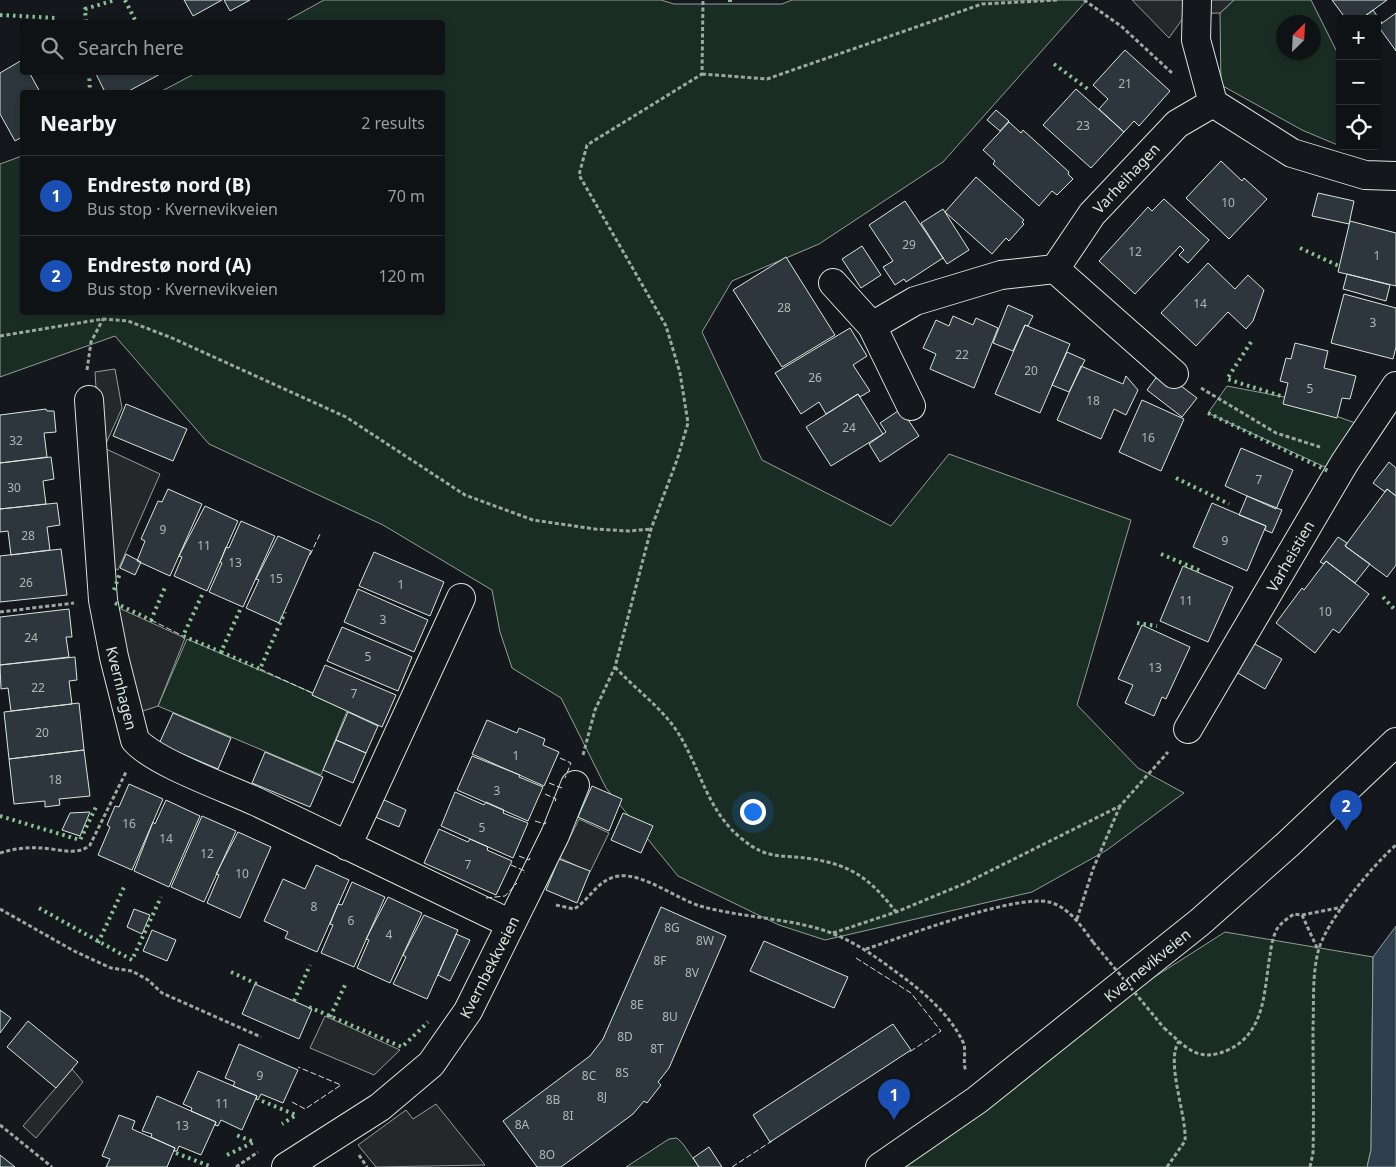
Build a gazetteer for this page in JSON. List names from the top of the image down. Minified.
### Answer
{"streets":{"street":["Varheihagen","Varheistien","Kvernhagen","Kvernevikveien","Kvernbekkveien"]},"crossings":[["Kvernhagen","Kvernbekkveien"]],"house_numbers":["21","23","10","29","12","1","14","28","3","22","20","26","5","18","24","16","32","7","30","9","28","9","11","13","15","26","1","11","10","3","24","5","13","22","7","20","1","18","3","16","5","14","12","7","10","8","6","8G","4","8W","8F","8V","8E","8U","8D","8T","8S","9","8C","8J","8B","11","8I","8A","13","8O"],"north":"top right","page":{"map_buttons":["+","−"],"search":"Search here","heading":["Nearby","2 results"],"list":[{"mark":"1","name":"Endrestø nord (B)","note":"Bus stop · Kvernevikveien","value":"70 m"},{"mark":"2","name":"Endrestø nord (A)","note":"Bus stop · Kvernevikveien","value":"120 m"}],"pins":["2","1"]}}
